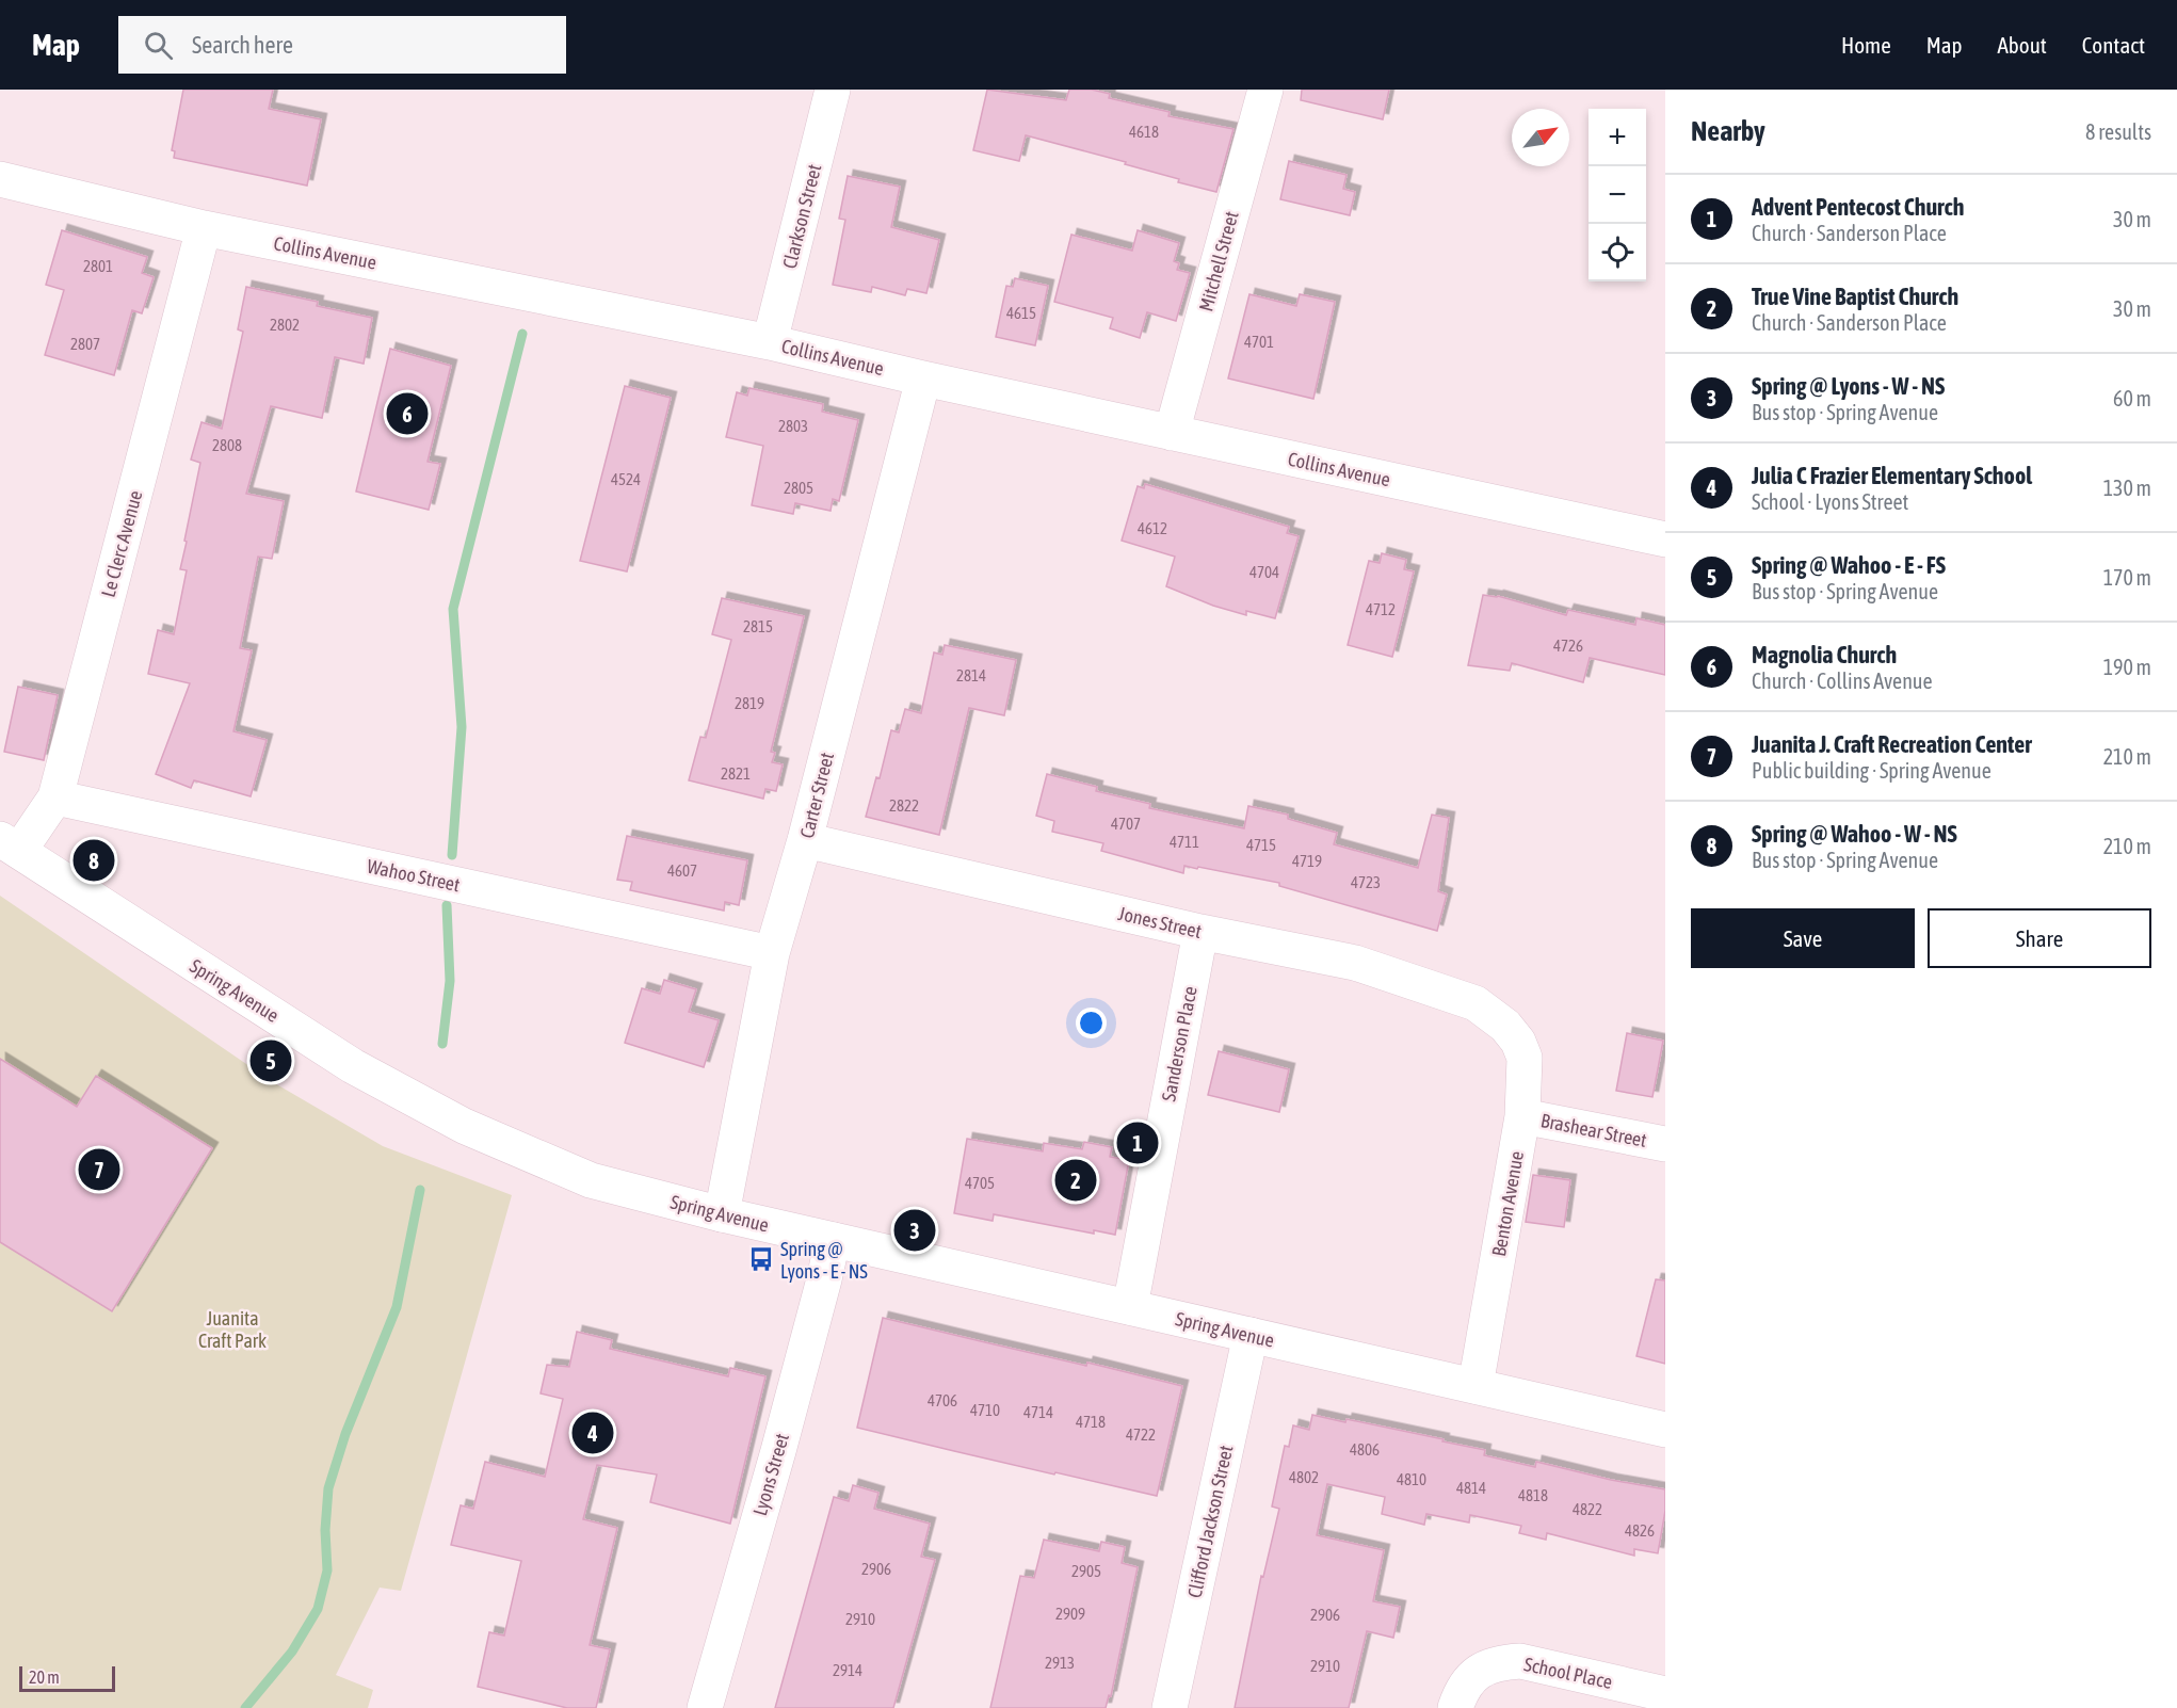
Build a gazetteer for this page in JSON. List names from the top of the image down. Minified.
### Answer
{"streets":{"street":["Clarkson Street","Collins Avenue","Mitchell Street","Le Clerc Avenue","Carter Street","Wahoo Street","Jones Street","Spring Avenue","Sanderson Place","Brashear Street","Benton Avenue","Lyons Street","Clifford Jackson Street","School Place"]},"crossings":[["Clarkson Street","Collins Avenue"],["Collins Avenue","Mitchell Street"],["Collins Avenue","Le Clerc Avenue"],["Collins Avenue","Carter Street"],["Le Clerc Avenue","Wahoo Street"],["Le Clerc Avenue","Spring Avenue"],["Carter Street","Wahoo Street"],["Carter Street","Jones Street"],["Carter Street","Spring Avenue"],["Jones Street","Sanderson Place"],["Jones Street","Benton Avenue"],["Spring Avenue","Sanderson Place"],["Spring Avenue","Benton Avenue"],["Spring Avenue","Lyons Street"],["Spring Avenue","Clifford Jackson Street"],["Brashear Street","Benton Avenue"]],"parks":["Juanita Craft Park"],"places":{"bus stop":["Spring @ Lyons - E - NS"]},"house_numbers":["4618","2801","4615","2802","4701","2807","2803","2808","4524","2805","4612","4704","4712","2815","4726","2814","2819","2821","2822","4707","4711","4715","4719","4607","4723","4705","4706","4710","4714","4718","4722","4806","4802","4810","4814","4818","4822","4826","2906","2905","2909","2906","2910","2913","2910","2914"],"scale_bar":"20 m","north":"top right","page":{"header":"Map","search":"Search here","nav":["Home","Map","About","Contact"],"heading":["Nearby","8 results"],"map_buttons":["+","−"],"list":[{"mark":"1","name":"Advent Pentecost Church","note":"Church · Sanderson Place","value":"30 m"},{"mark":"2","name":"True Vine Baptist Church","note":"Church · Sanderson Place","value":"30 m"},{"mark":"3","name":"Spring @ Lyons - W - NS","note":"Bus stop · Spring Avenue","value":"60 m"},{"mark":"4","name":"Julia C Frazier Elementary School","note":"School · Lyons Street","value":"130 m"},{"mark":"5","name":"Spring @ Wahoo - E - FS","note":"Bus stop · Spring Avenue","value":"170 m"},{"mark":"6","name":"Magnolia Church","note":"Church · Collins Avenue","value":"190 m"},{"mark":"7","name":"Juanita J. Craft Recreation Center","note":"Public building · Spring Avenue","value":"210 m"},{"mark":"8","name":"Spring @ Wahoo - W - NS","note":"Bus stop · Spring Avenue","value":"210 m"}],"pins":["6","8","5","1","7","2","3","4"],"buttons":["Save","Share"],"scale":"20 m"}}
